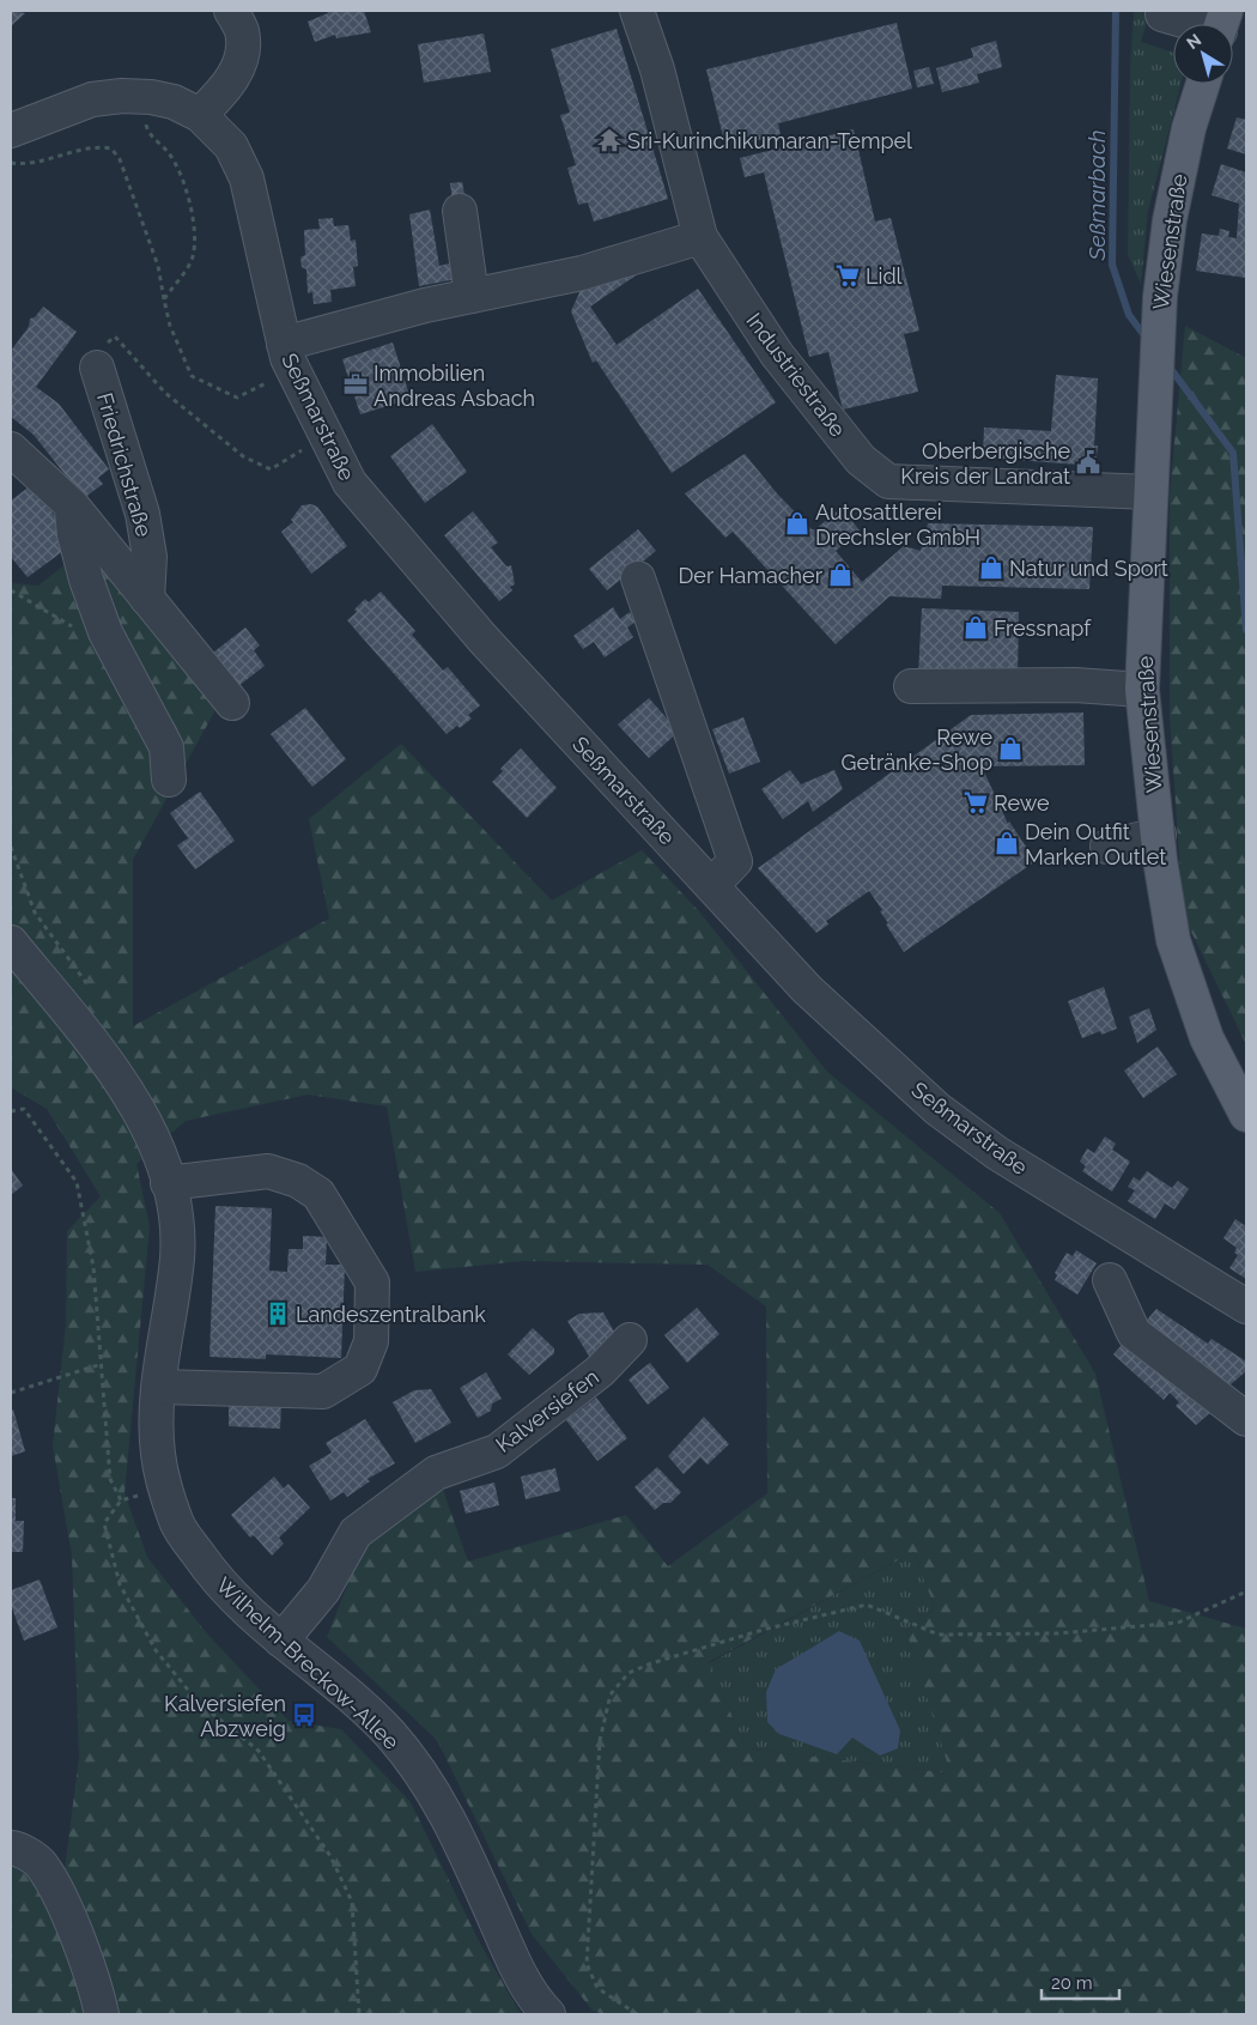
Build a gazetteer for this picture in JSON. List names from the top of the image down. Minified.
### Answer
{"streets":{"main road":["Wiesenstraße"],"street":["Industriestraße","Seßmarstraße","Friedrichstraße","Kalversiefen","Wilhelm-Breckow-Allee"]},"crossings":[["Wiesenstraße","Industriestraße"],["Kalversiefen","Wilhelm-Breckow-Allee"]],"water":["Seßmarbach"],"places":{"temple":["Sri-Kurinchikumaran-Tempel"],"supermarket":["Lidl","Rewe"],"office":["Immobilien Andreas Asbach"],"public building":["Oberbergische Kreis der Landrat"],"shop":["Autosattlerei Drechsler GmbH","Natur und Sport","Der Hamacher","Fressnapf","Rewe Getränke-Shop","Dein Outfit Marken Outlet"],"building":["Landeszentralbank"],"bus stop":["Kalversiefen Abzweig"]},"scale_bar":"20 m","north":"top left"}
